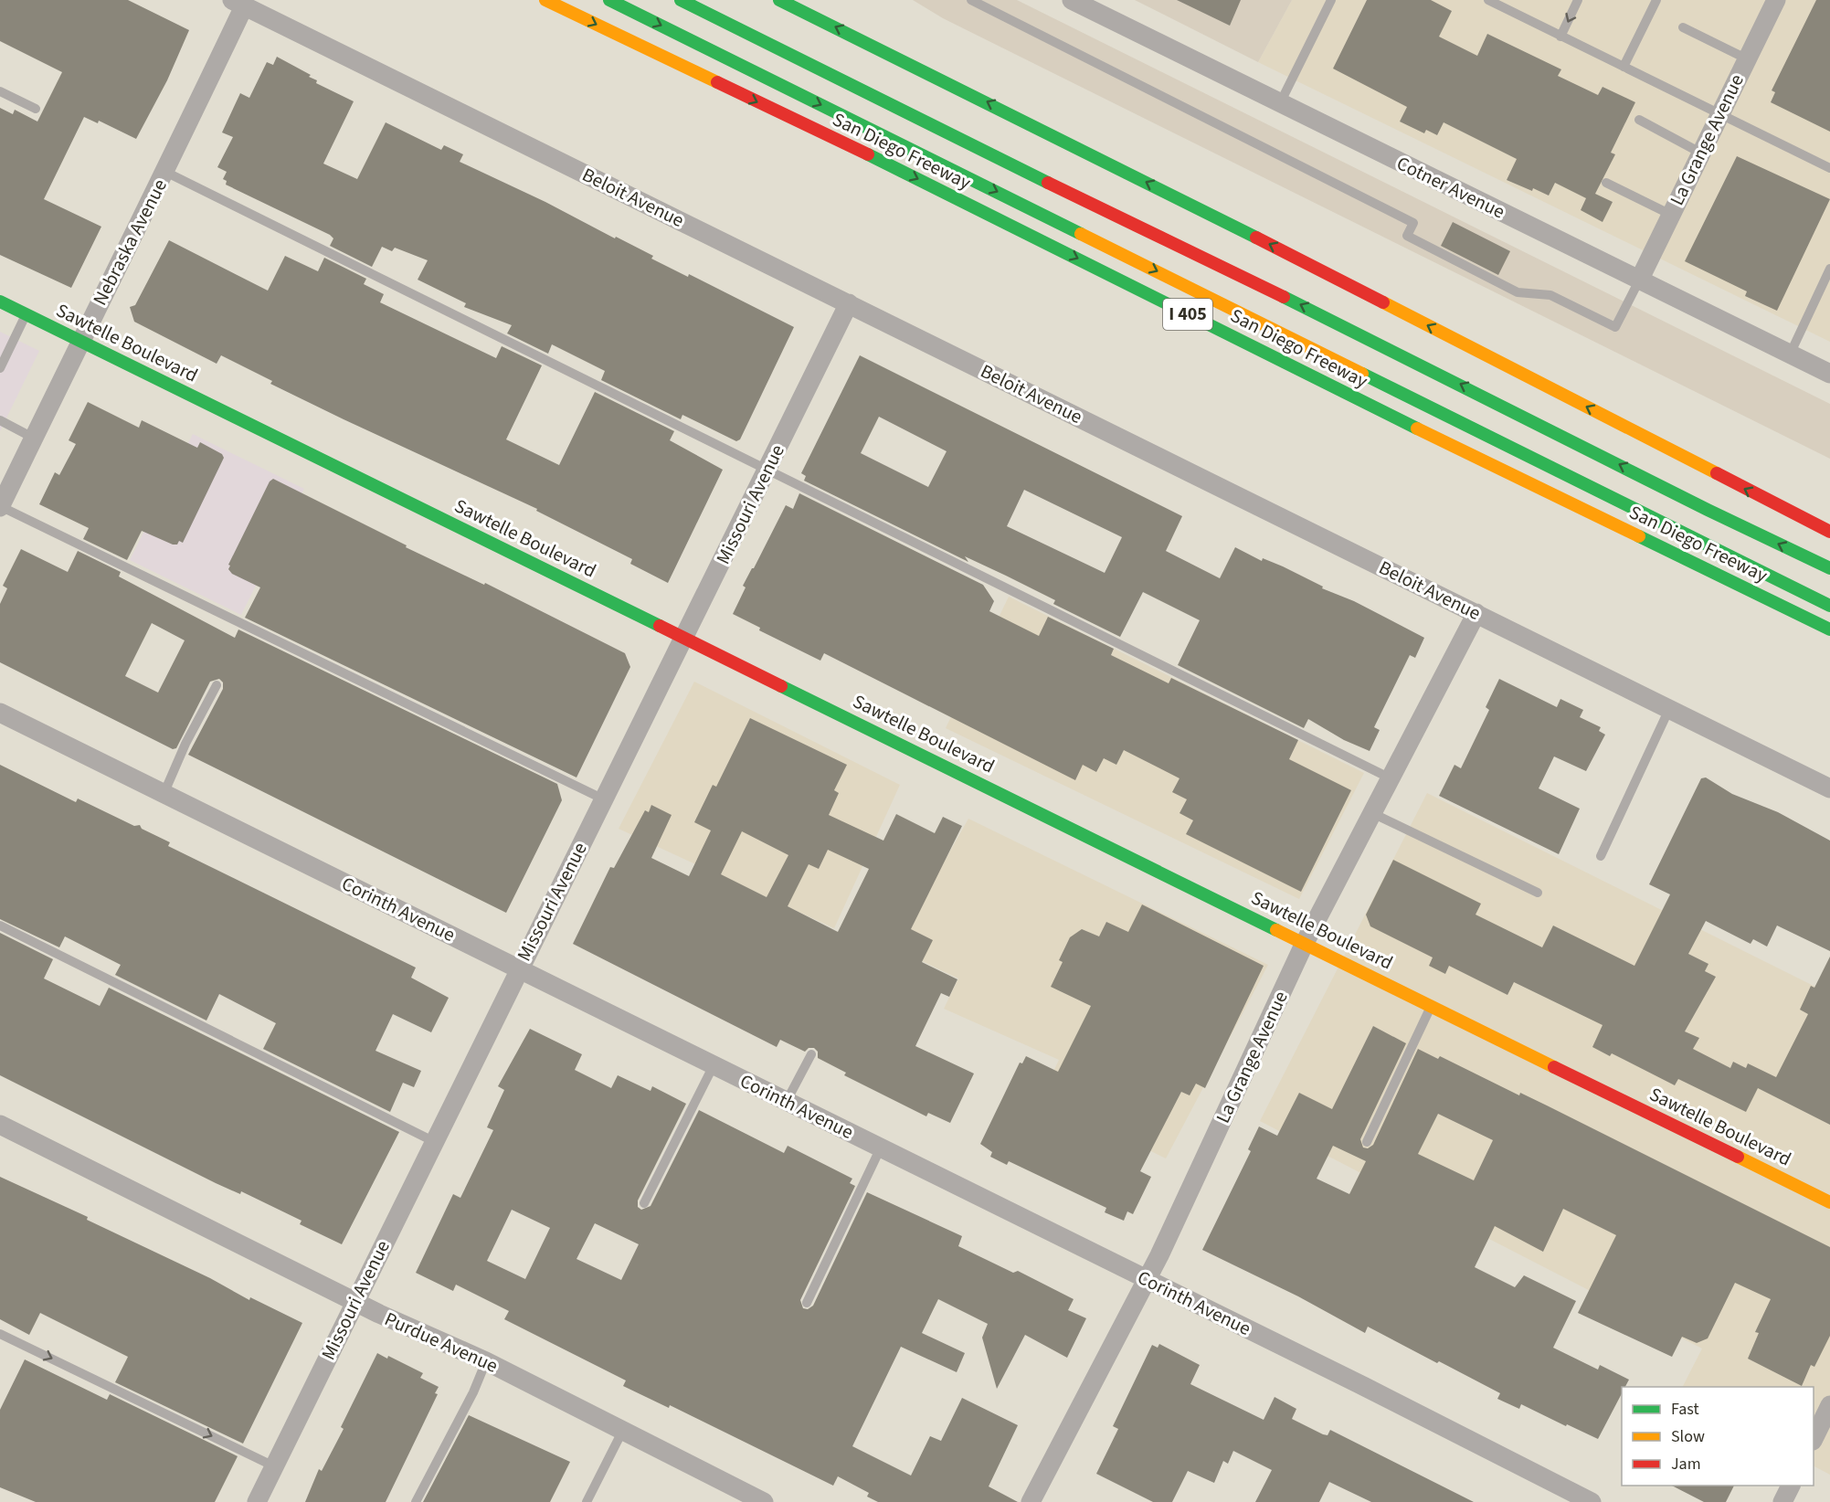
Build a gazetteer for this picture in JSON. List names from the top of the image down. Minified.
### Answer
{"streets":{"main road":["San Diego Freeway","I 405","Sawtelle Boulevard"],"street":["La Grange Avenue","Cotner Avenue","Beloit Avenue","Nebraska Avenue","Missouri Avenue","Corinth Avenue","Purdue Avenue"]},"crossings":[["La Grange Avenue","Cotner Avenue"],["La Grange Avenue","Beloit Avenue"],["La Grange Avenue","Sawtelle Boulevard"],["La Grange Avenue","Corinth Avenue"],["Beloit Avenue","Nebraska Avenue"],["Beloit Avenue","Missouri Avenue"],["Nebraska Avenue","Sawtelle Boulevard"],["Sawtelle Boulevard","Missouri Avenue"],["Missouri Avenue","Corinth Avenue"],["Missouri Avenue","Purdue Avenue"]],"legend":["Fast","Slow","Jam"]}
